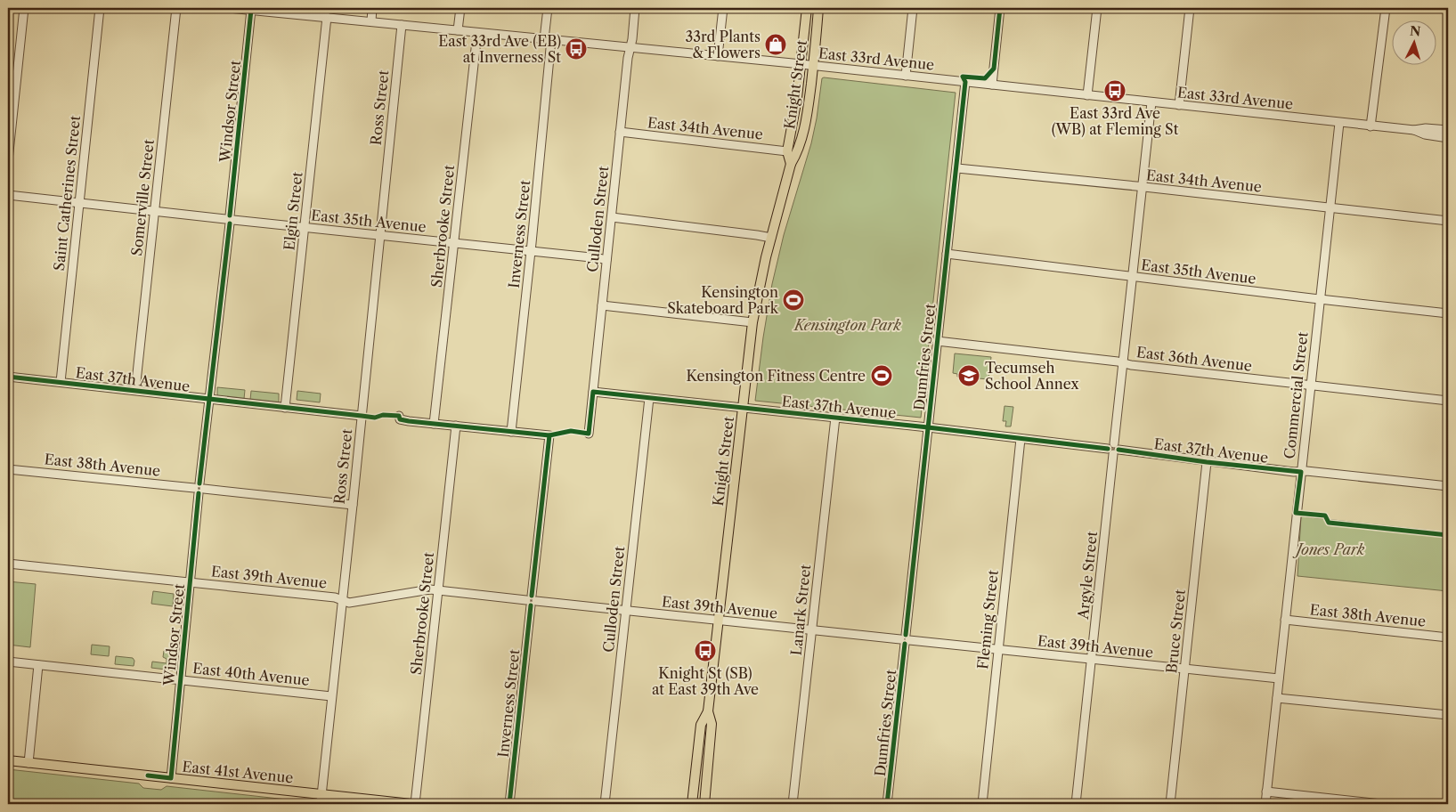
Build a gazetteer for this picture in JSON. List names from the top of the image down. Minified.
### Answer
{"streets":{"main road":["Knight Street","East 41st Avenue"],"street":["East 33rd Avenue","Ross Street","Windsor Street","East 34th Avenue","Saint Catherines Street","Somerville Street","Elgin Street","Culloden Street","East 35th Avenue","Sherbrooke Street","Inverness Street","Dumfries Street","East 36th Avenue","East 37th Avenue","Commercial Street","East 38th Avenue","Argyle Street","East 39th Avenue","Lanark Street","Fleming Street","Bruce Street","East 40th Avenue"]},"crossings":[["East 33rd Avenue","Knight Street"],["East 33rd Avenue","Ross Street"],["East 33rd Avenue","Windsor Street"],["East 33rd Avenue","Elgin Street"],["East 33rd Avenue","Culloden Street"],["East 33rd Avenue","Sherbrooke Street"],["East 33rd Avenue","Inverness Street"],["East 33rd Avenue","Dumfries Street"],["East 33rd Avenue","Commercial Street"],["East 33rd Avenue","Argyle Street"],["Knight Street","East 34th Avenue"],["Knight Street","East 37th Avenue"],["Knight Street","East 39th Avenue"],["Ross Street","East 35th Avenue"],["Ross Street","East 37th Avenue"],["Ross Street","East 38th Avenue"],["Ross Street","East 39th Avenue"],["Ross Street","East 40th Avenue"],["Ross Street","East 41st Avenue"],["Windsor Street","East 35th Avenue"],["Windsor Street","East 37th Avenue"],["Windsor Street","East 38th Avenue"],["Windsor Street","East 39th Avenue"],["Windsor Street","East 40th Avenue"],["Windsor Street","East 41st Avenue"],["East 34th Avenue","Culloden Street"],["East 34th Avenue","Dumfries Street"],["East 34th Avenue","Commercial Street"],["East 34th Avenue","Argyle Street"],["Saint Catherines Street","East 35th Avenue"],["Saint Catherines Street","East 37th Avenue"],["Somerville Street","East 35th Avenue"],["Somerville Street","East 37th Avenue"],["Elgin Street","East 35th Avenue"],["Elgin Street","East 37th Avenue"],["Culloden Street","East 35th Avenue"],["Culloden Street","East 37th Avenue"],["Culloden Street","East 39th Avenue"],["East 35th Avenue","Sherbrooke Street"],["East 35th Avenue","Inverness Street"],["East 35th Avenue","Dumfries Street"],["East 35th Avenue","Commercial Street"],["East 35th Avenue","Argyle Street"],["Sherbrooke Street","East 39th Avenue"],["Inverness Street","East 39th Avenue"],["Dumfries Street","East 36th Avenue"],["Dumfries Street","East 37th Avenue"],["Dumfries Street","East 39th Avenue"],["East 36th Avenue","Commercial Street"],["East 36th Avenue","Argyle Street"],["East 37th Avenue","Commercial Street"],["East 37th Avenue","Argyle Street"],["East 37th Avenue","Lanark Street"],["East 37th Avenue","Fleming Street"],["East 37th Avenue","Bruce Street"],["Commercial Street","East 38th Avenue"],["Commercial Street","East 39th Avenue"],["Argyle Street","East 39th Avenue"],["East 39th Avenue","Lanark Street"],["East 39th Avenue","Fleming Street"],["East 39th Avenue","Bruce Street"]],"parks":["Kensington Park","Jones Park"],"places":{"shop":["33rd Plants & Flowers"],"bus stop":["East 33rd Ave (EB) at Inverness St","East 33rd Ave (WB) at Fleming St","Knight St (SB) at East 39th Ave"],"sports":["Kensington Skateboard Park","Kensington Fitness Centre"],"school or university":["Tecumseh School Annex"]},"north":"top"}
